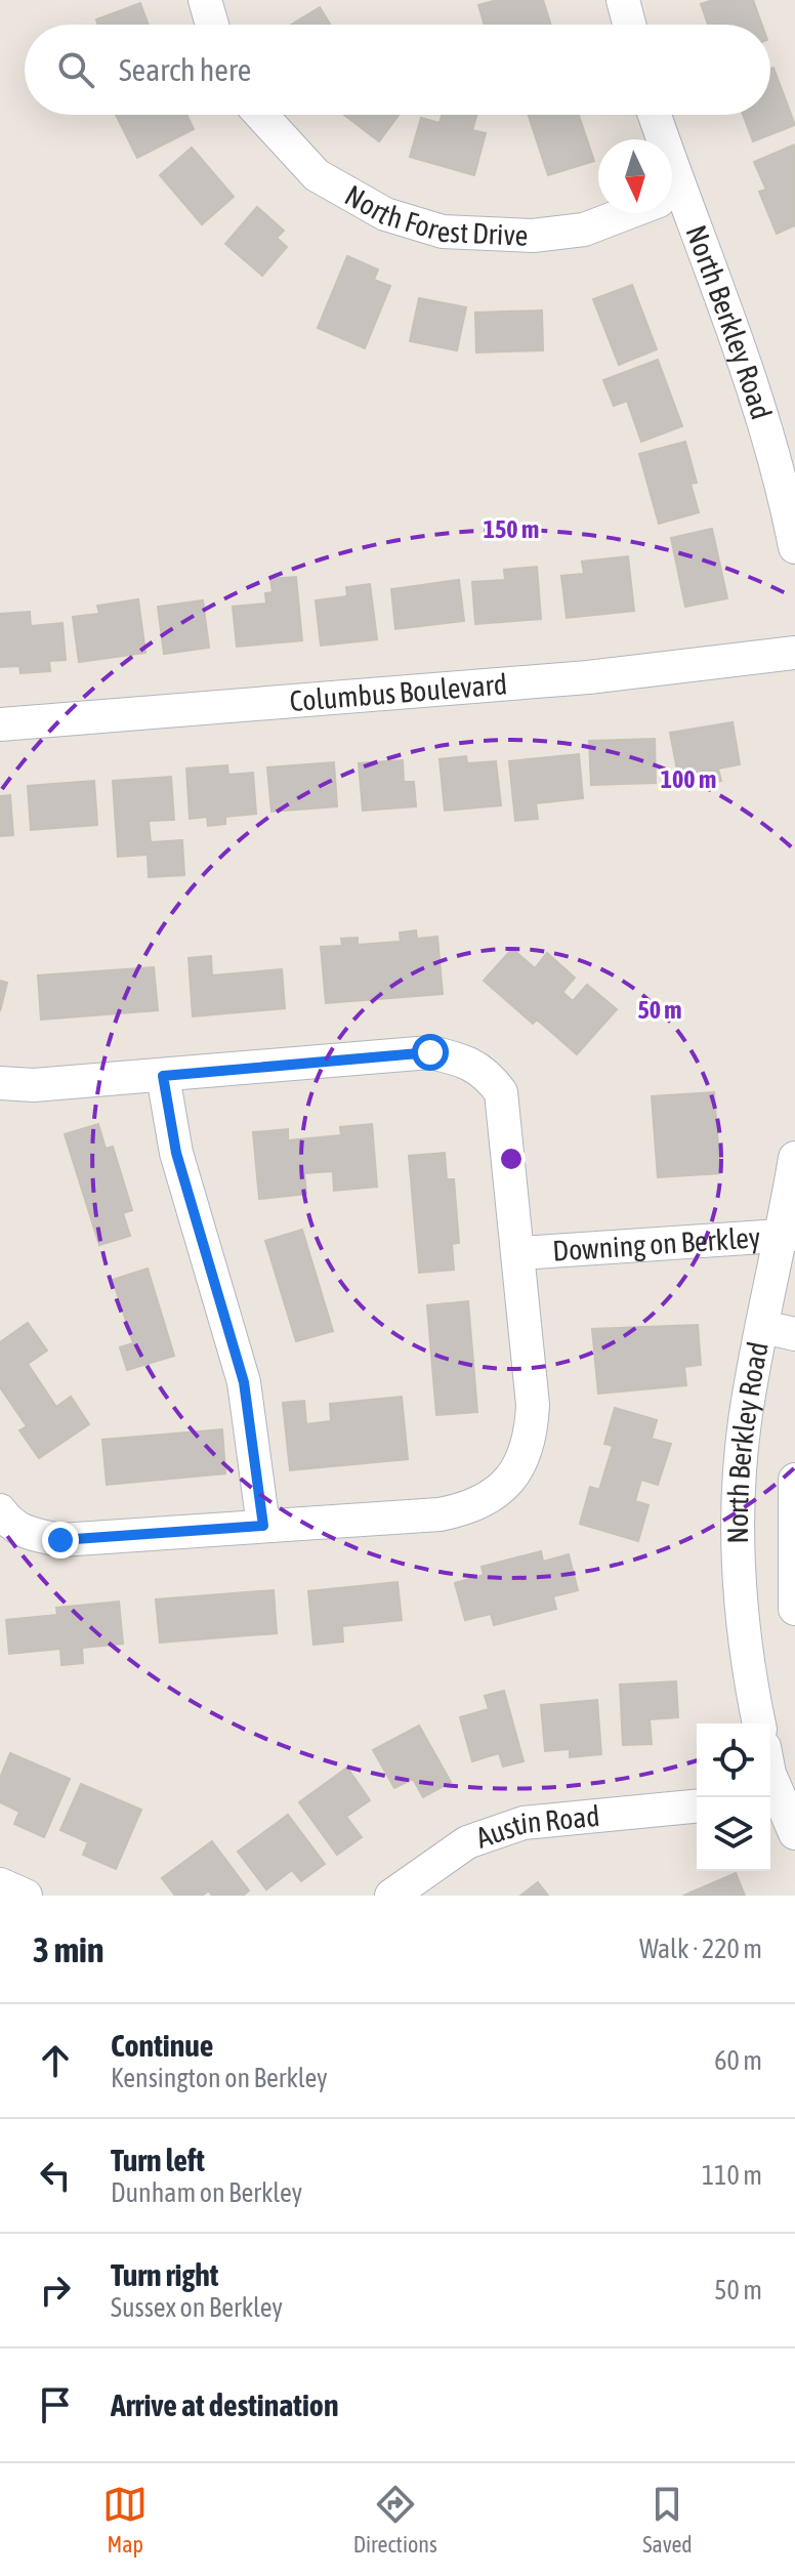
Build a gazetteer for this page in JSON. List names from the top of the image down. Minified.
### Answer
{"streets":{"street":["North Forest Drive","North Berkley Road","Columbus Boulevard","Downing on Berkley","Austin Road"]},"crossings":[["North Berkley Road","Downing on Berkley"]],"north":"bottom","page":{"search":"Search here","heading":["3 min","Walk · 220 m"],"list":[["Continue","Kensington on Berkley","60 m"],["Turn left","Dunham on Berkley","110 m"],["Turn right","Sussex on Berkley","50 m"],"Arrive at destination"],"nav":["Map","Directions","Saved"]},"rings":["150 m","100 m","50 m"]}
